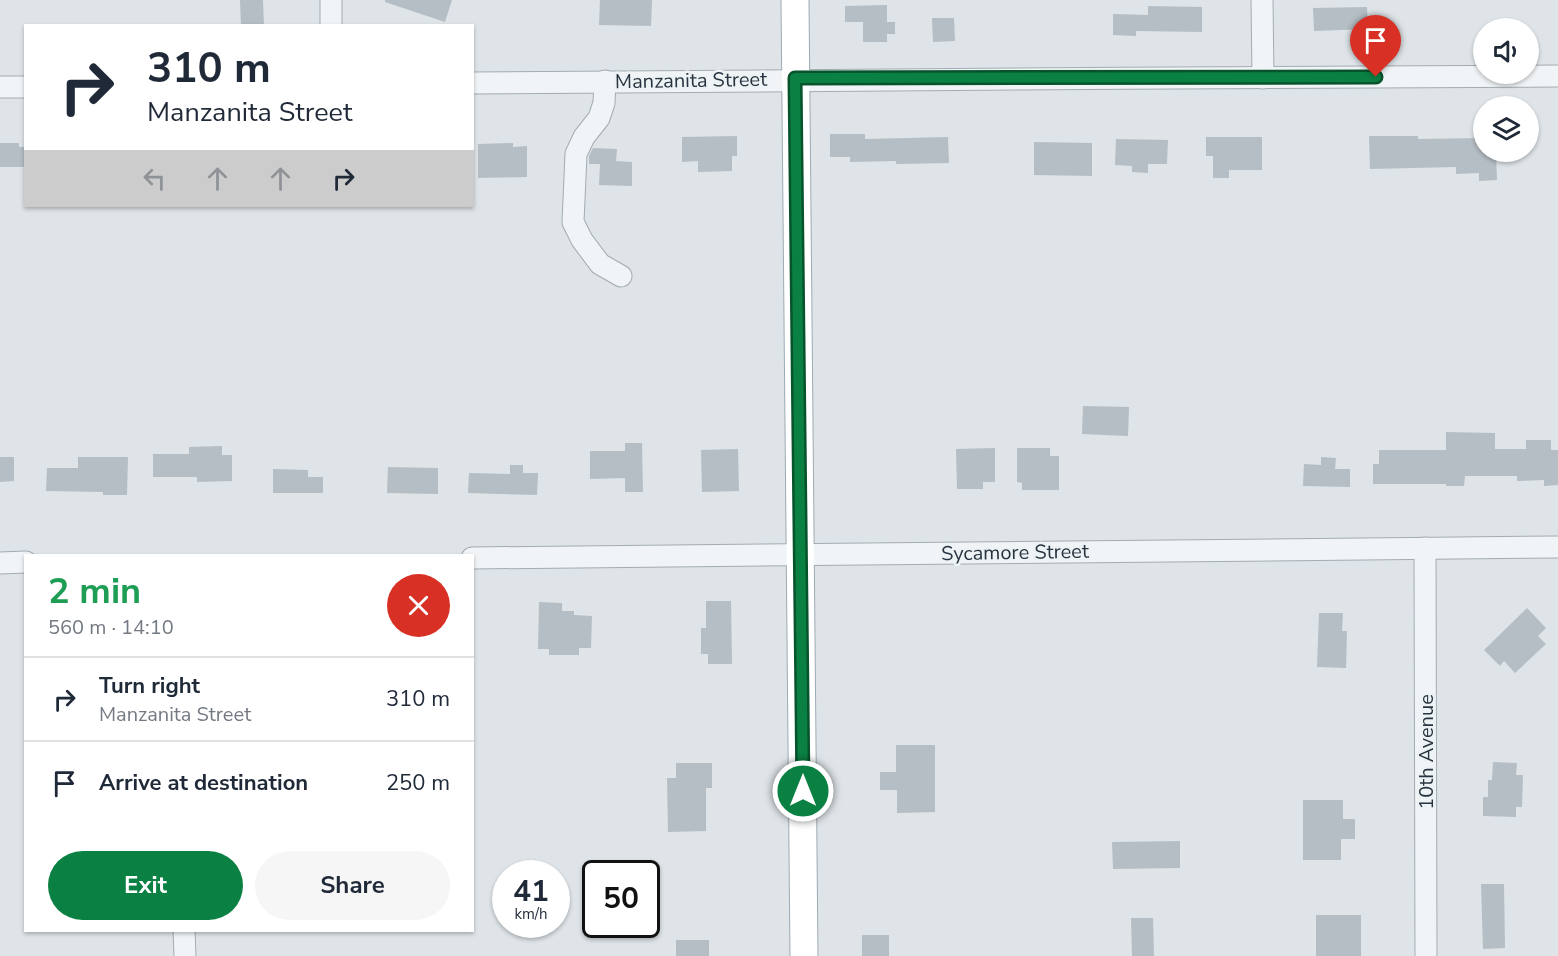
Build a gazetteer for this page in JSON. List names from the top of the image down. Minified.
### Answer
{"streets":{"street":["Manzanita Street","Sycamore Street","10th Avenue"]},"crossings":[["Sycamore Street","10th Avenue"]],"page":{"turn":["310 m","Manzanita Street"],"heading":["2 min","560 m · 14:10"],"list":[{"name":"Turn right","note":"Manzanita Street","value":"310 m"},{"name":"Arrive at destination","value":"250 m"}],"buttons":["Exit","Share"],"speed":"41 km/h","limit":"50"}}
